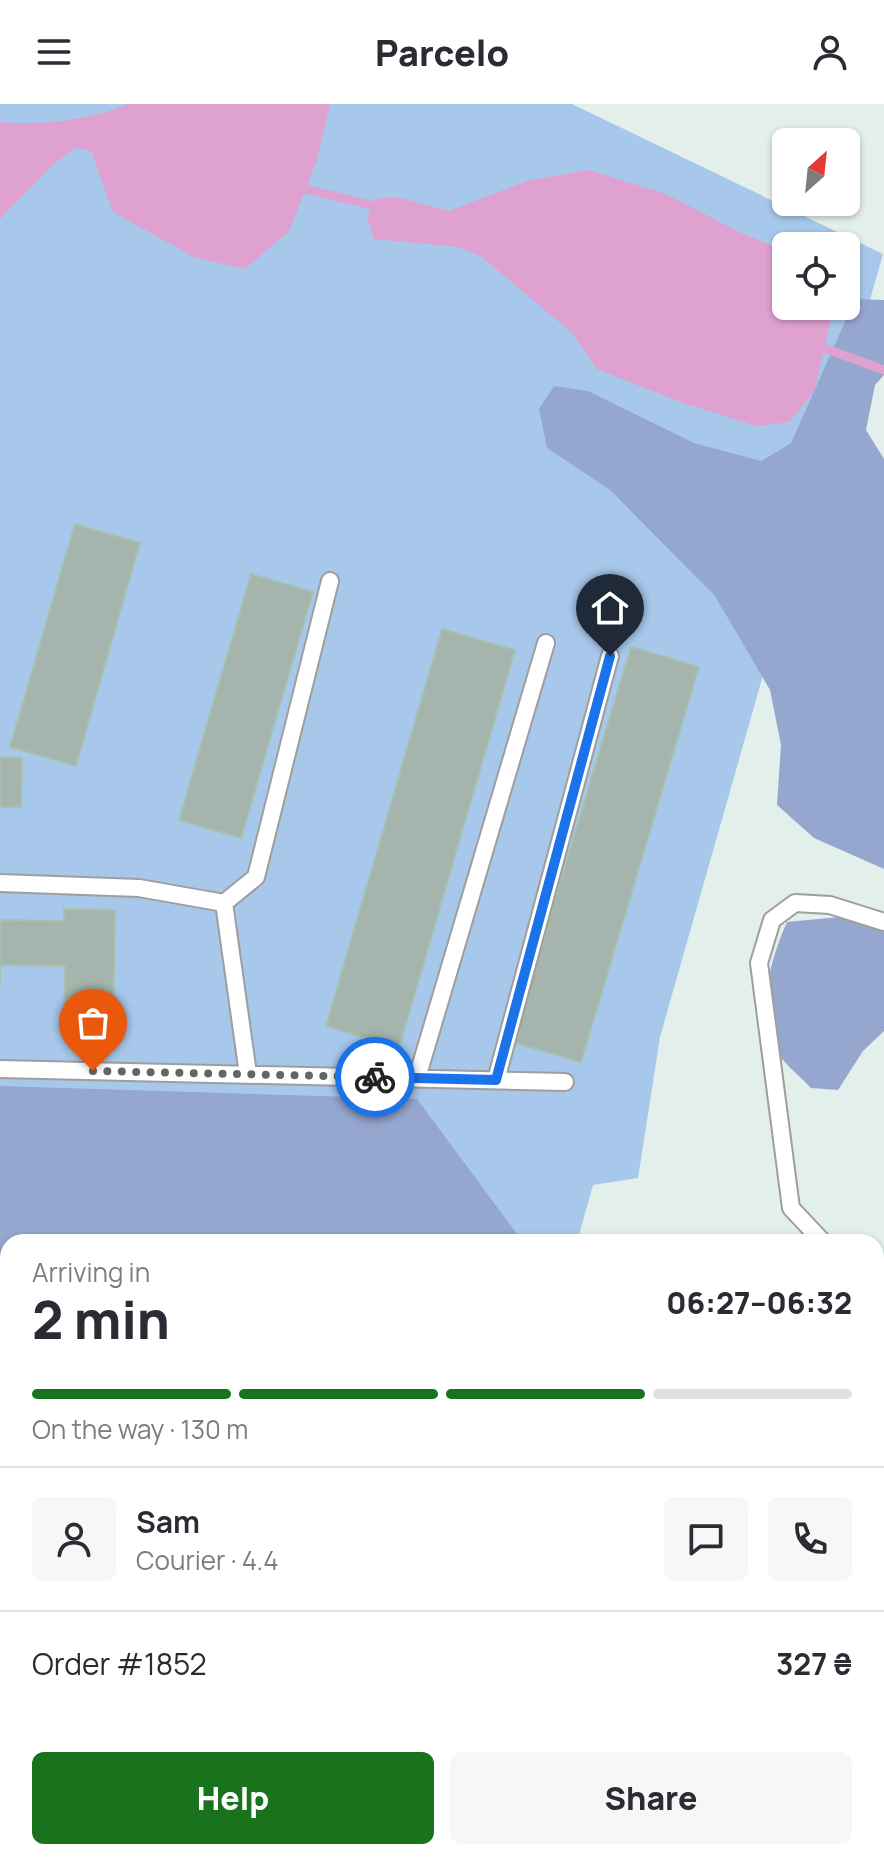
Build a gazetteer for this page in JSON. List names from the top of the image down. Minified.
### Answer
{"north":"top right","page":{"header":"Parcelo","heading":["2 min","Arriving in","06:27–06:32"],"panel":["Sam","Courier · 4.4","Order #1852","327 ₴"],"bar":"On the way · 130 m","buttons":["Help","Share"]}}
